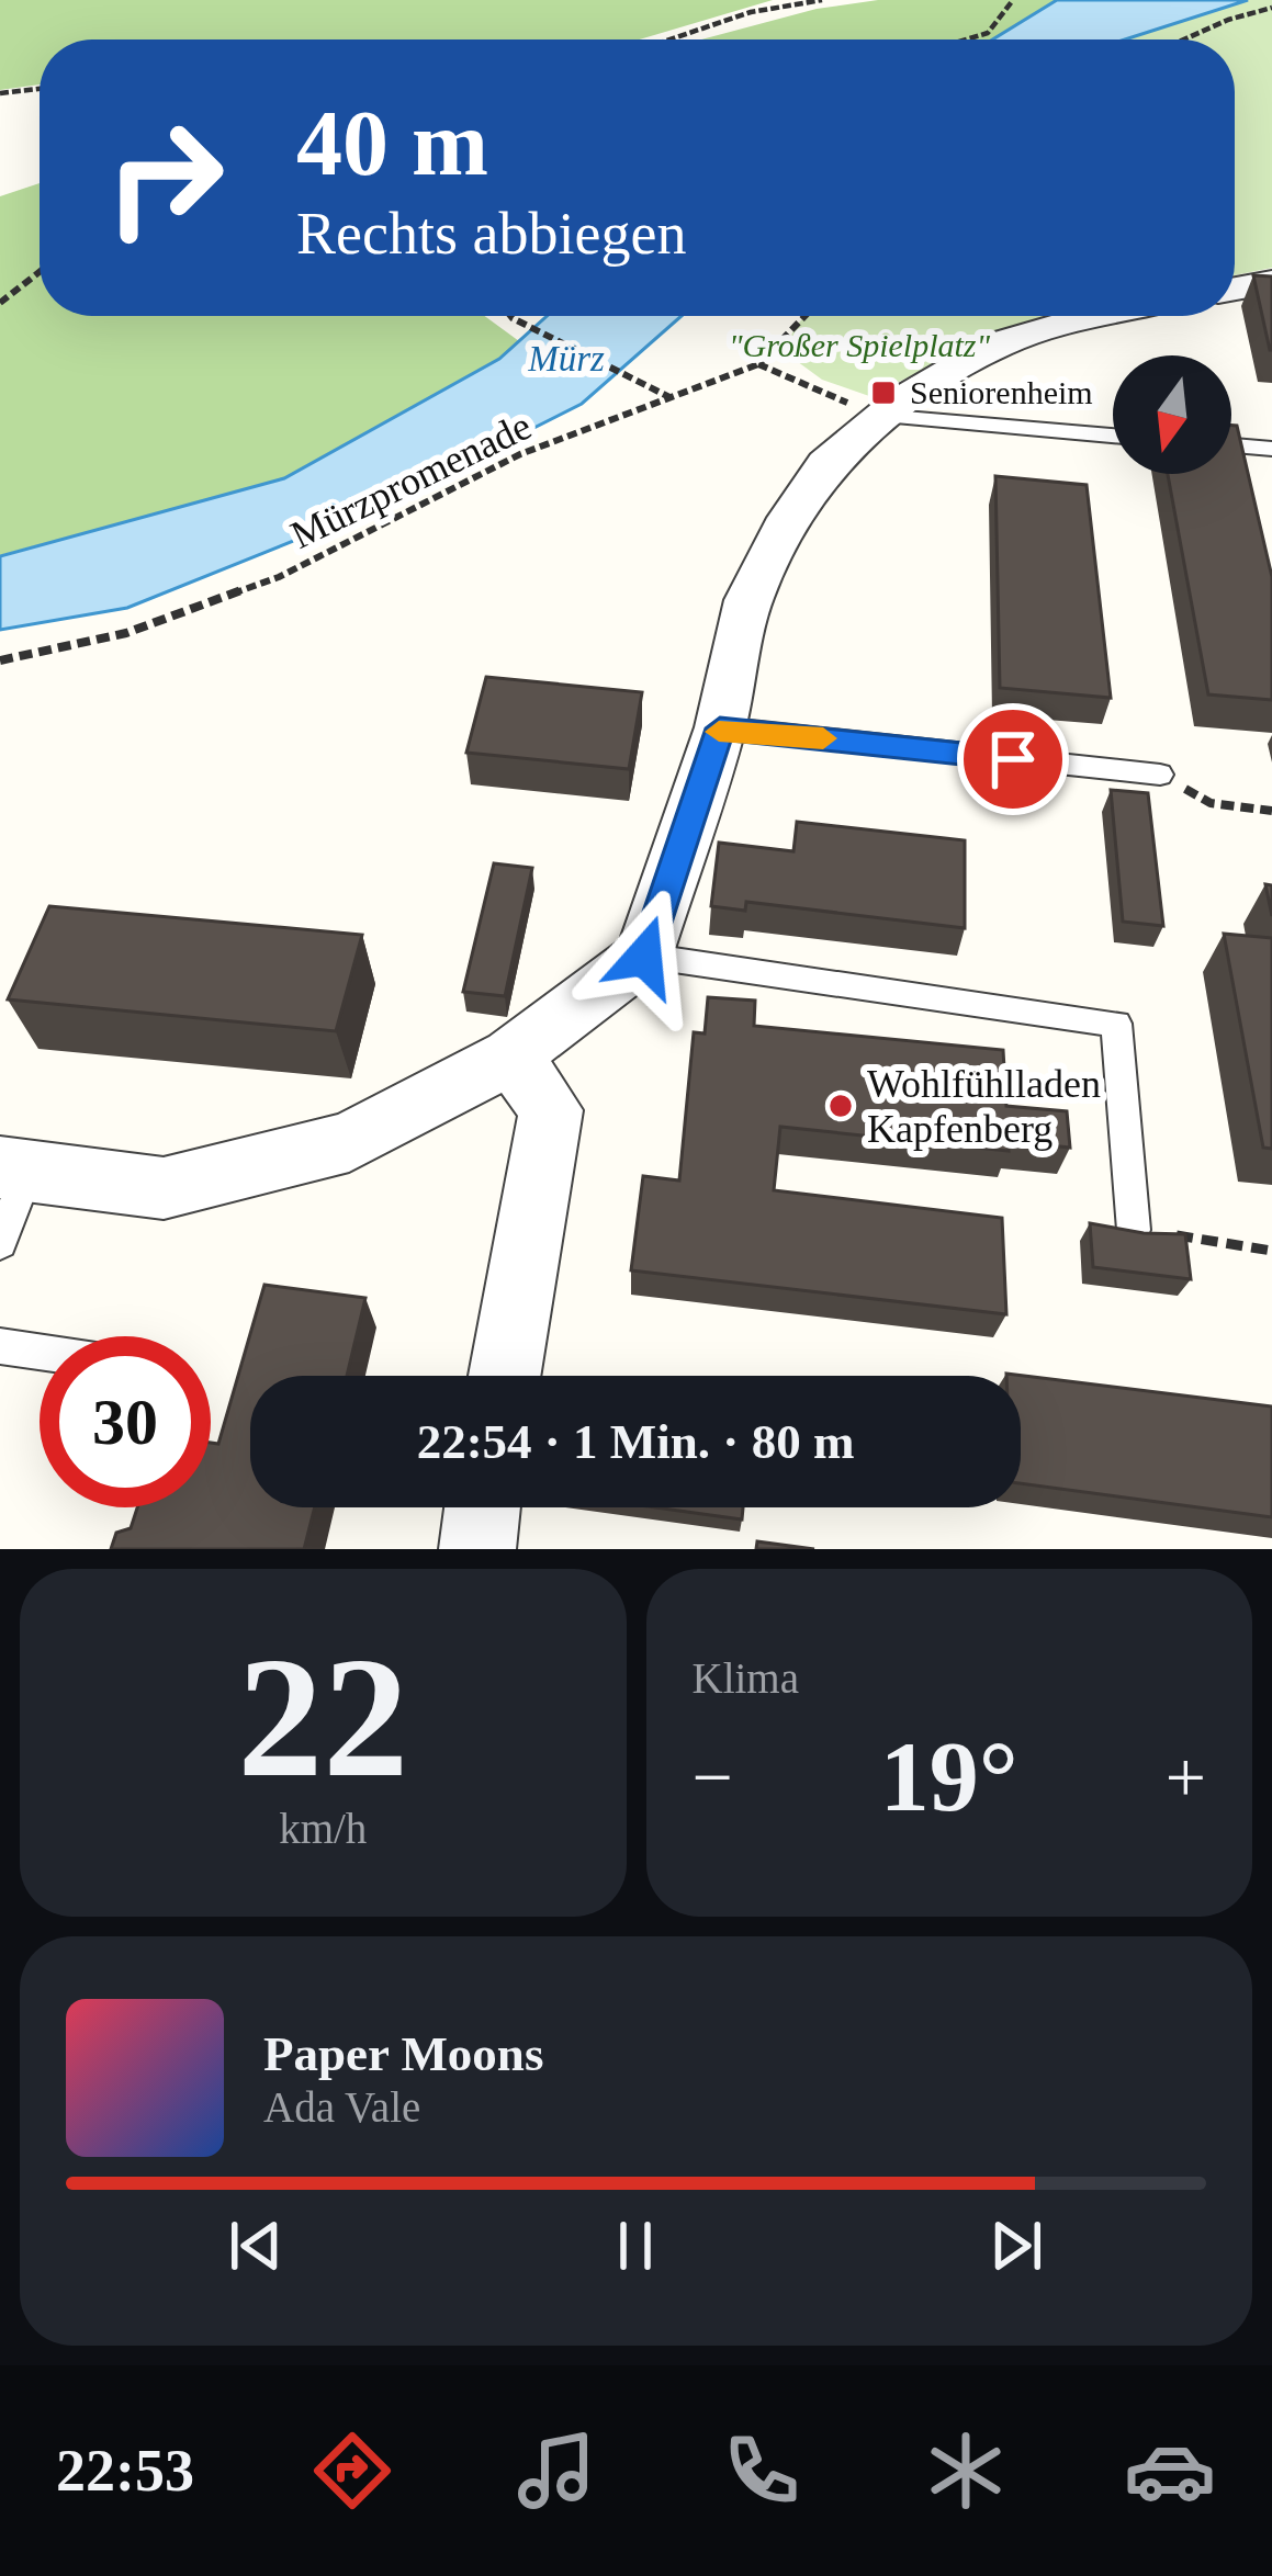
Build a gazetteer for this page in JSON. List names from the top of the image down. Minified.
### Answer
{"streets":{"path":["Mürzpromenade"]},"water":["Mürz"],"parks":["\"Großer Spielplatz\""],"places":{"transit":["Seniorenheim"],"other":["Wohlfühlladen Kapfenberg"]},"north":"bottom","page":{"turn":["40 m","Rechts abbiegen"],"limit":"30","trip":"22:54 · 1 Min. · 80 m","tile":[["22","km/h"],"Klima"],"heat":["−","19°","+"],"song":["Paper Moons","Ada Vale"],"tabs":"22:53"}}
